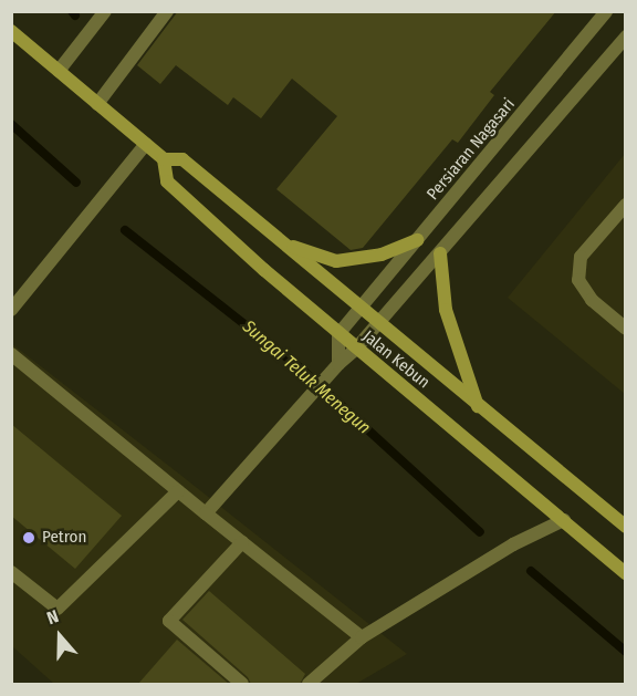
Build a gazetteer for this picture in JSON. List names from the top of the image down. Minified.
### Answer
{"streets":{"main road":["Jalan Kebun"],"street":["Persiaran Nagasari"]},"crossings":[["Persiaran Nagasari","Jalan Kebun"]],"water":["Sungai Teluk Menegun"],"places":["Petron"],"north":"top"}
